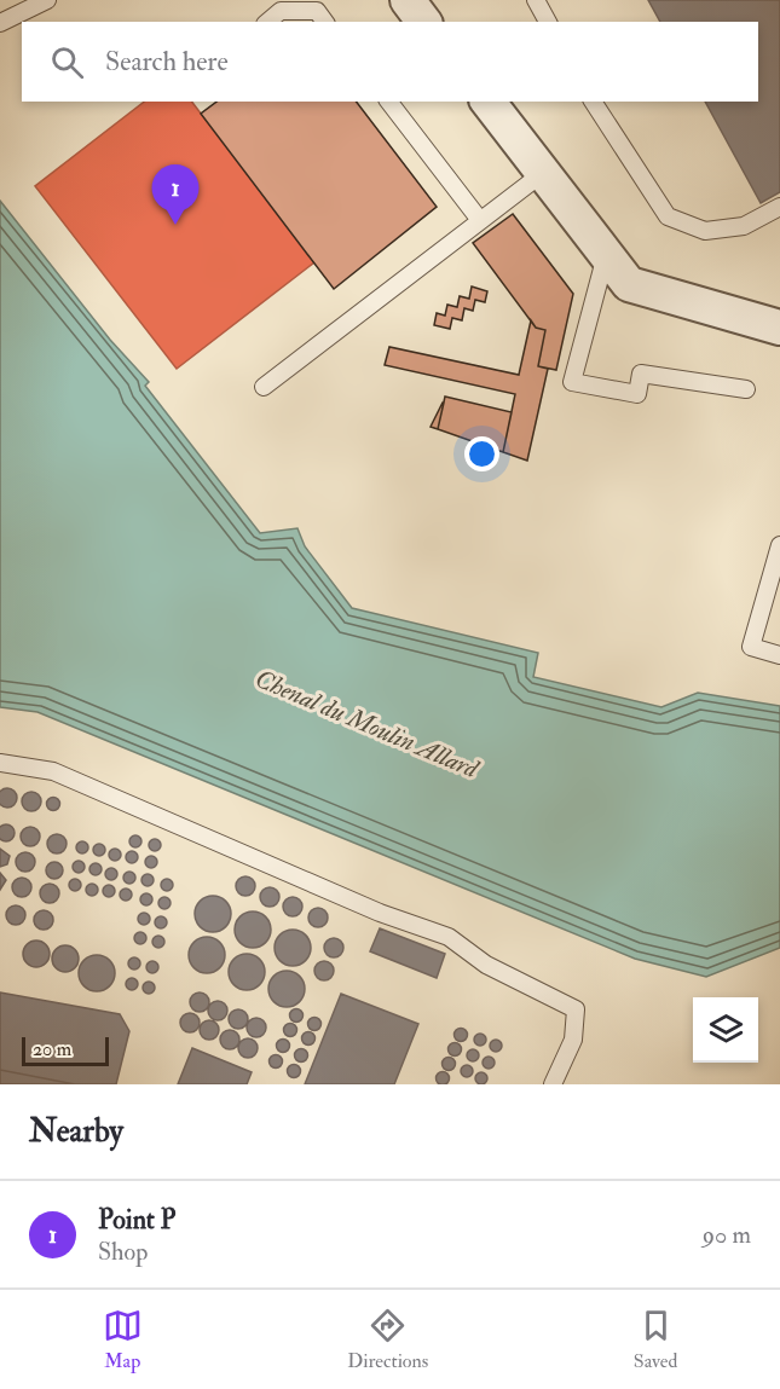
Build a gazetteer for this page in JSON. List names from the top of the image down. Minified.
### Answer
{"water":["Chenal du Moulin Allard"],"scale_bar":"20 m","page":{"search":"Search here","pins":"1","scale":"20 m","heading":"Nearby","list":[{"mark":"1","name":"Point P","note":"Shop","value":"90 m"}],"nav":["Map","Directions","Saved"]}}
